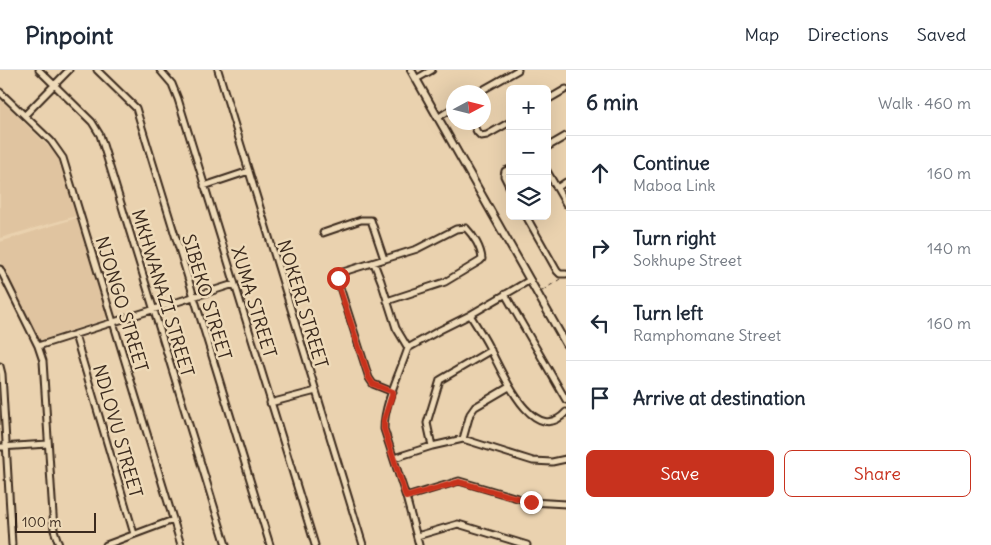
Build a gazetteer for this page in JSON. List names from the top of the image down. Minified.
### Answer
{"streets":{"street":["MKHWANAZI STREET","SIBEKO STREET","XUMA STREET","NJONGO STREET","NOKERI STREET","NDLOVU STREET"]},"scale_bar":"100 m","north":"right","page":{"header":"Pinpoint","nav":["Map","Directions","Saved"],"heading":["6 min","Walk · 460 m"],"map_buttons":["+","−"],"list":[["Continue","Maboa Link","160 m"],["Turn right","Sokhupe Street","140 m"],["Turn left","Ramphomane Street","160 m"],"Arrive at destination"],"buttons":["Save","Share"],"scale":"100 m"}}
